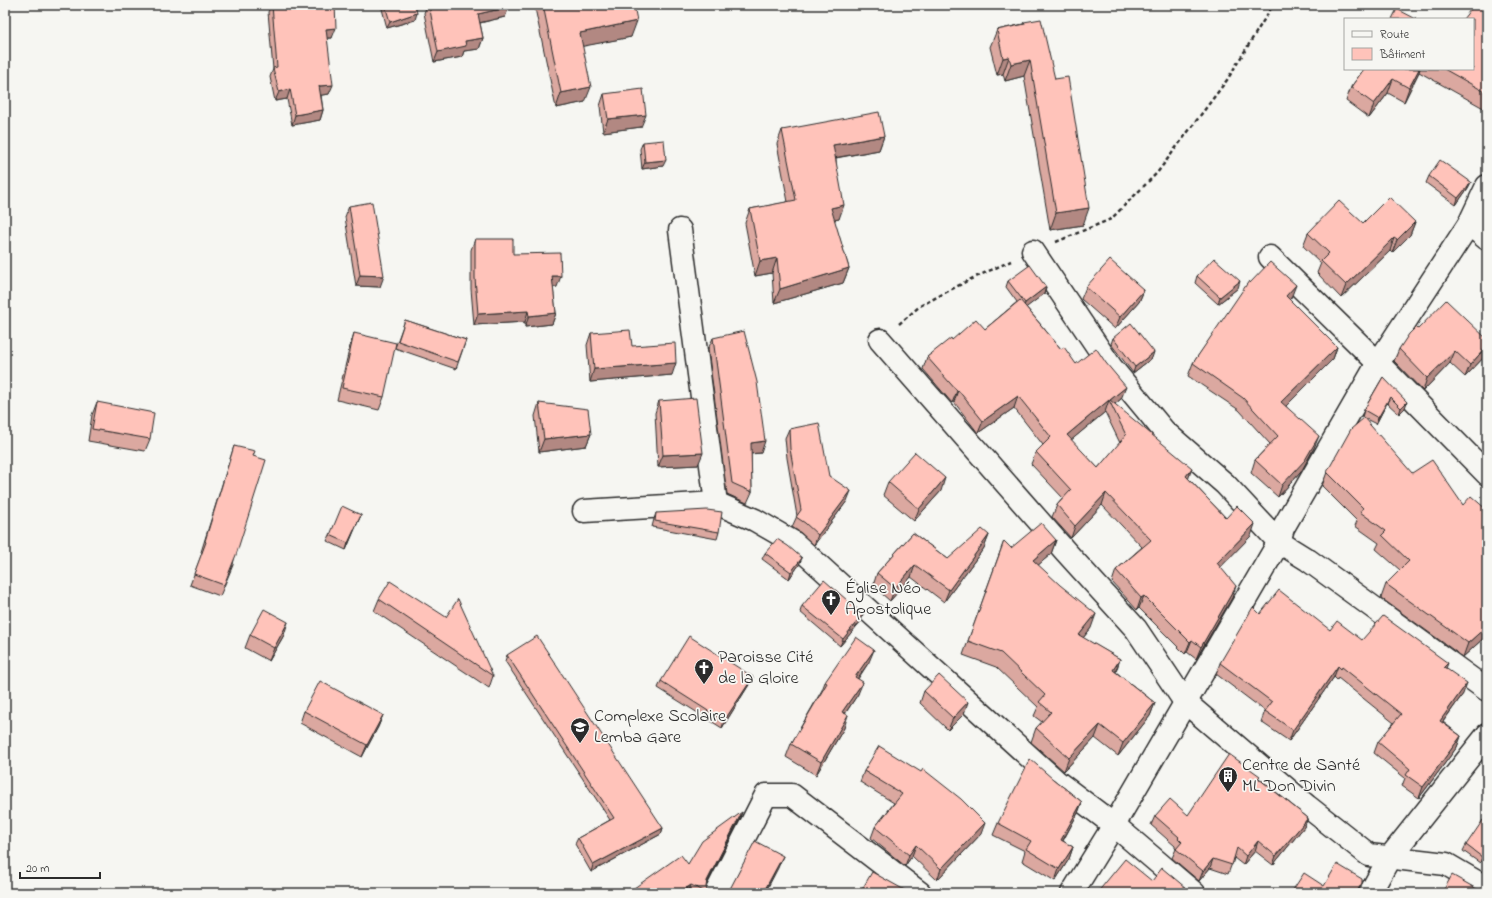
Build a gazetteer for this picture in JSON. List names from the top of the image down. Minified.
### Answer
{"places":{"church":["Église Néo Apostolique","Paroisse Cité de la Gloire"],"school or university":["Complexe Scolaire Lemba Gare"],"building":["Centre de Santé ML Don Divin"]},"legend":["Route","Bâtiment"],"scale_bar":"20 m"}
